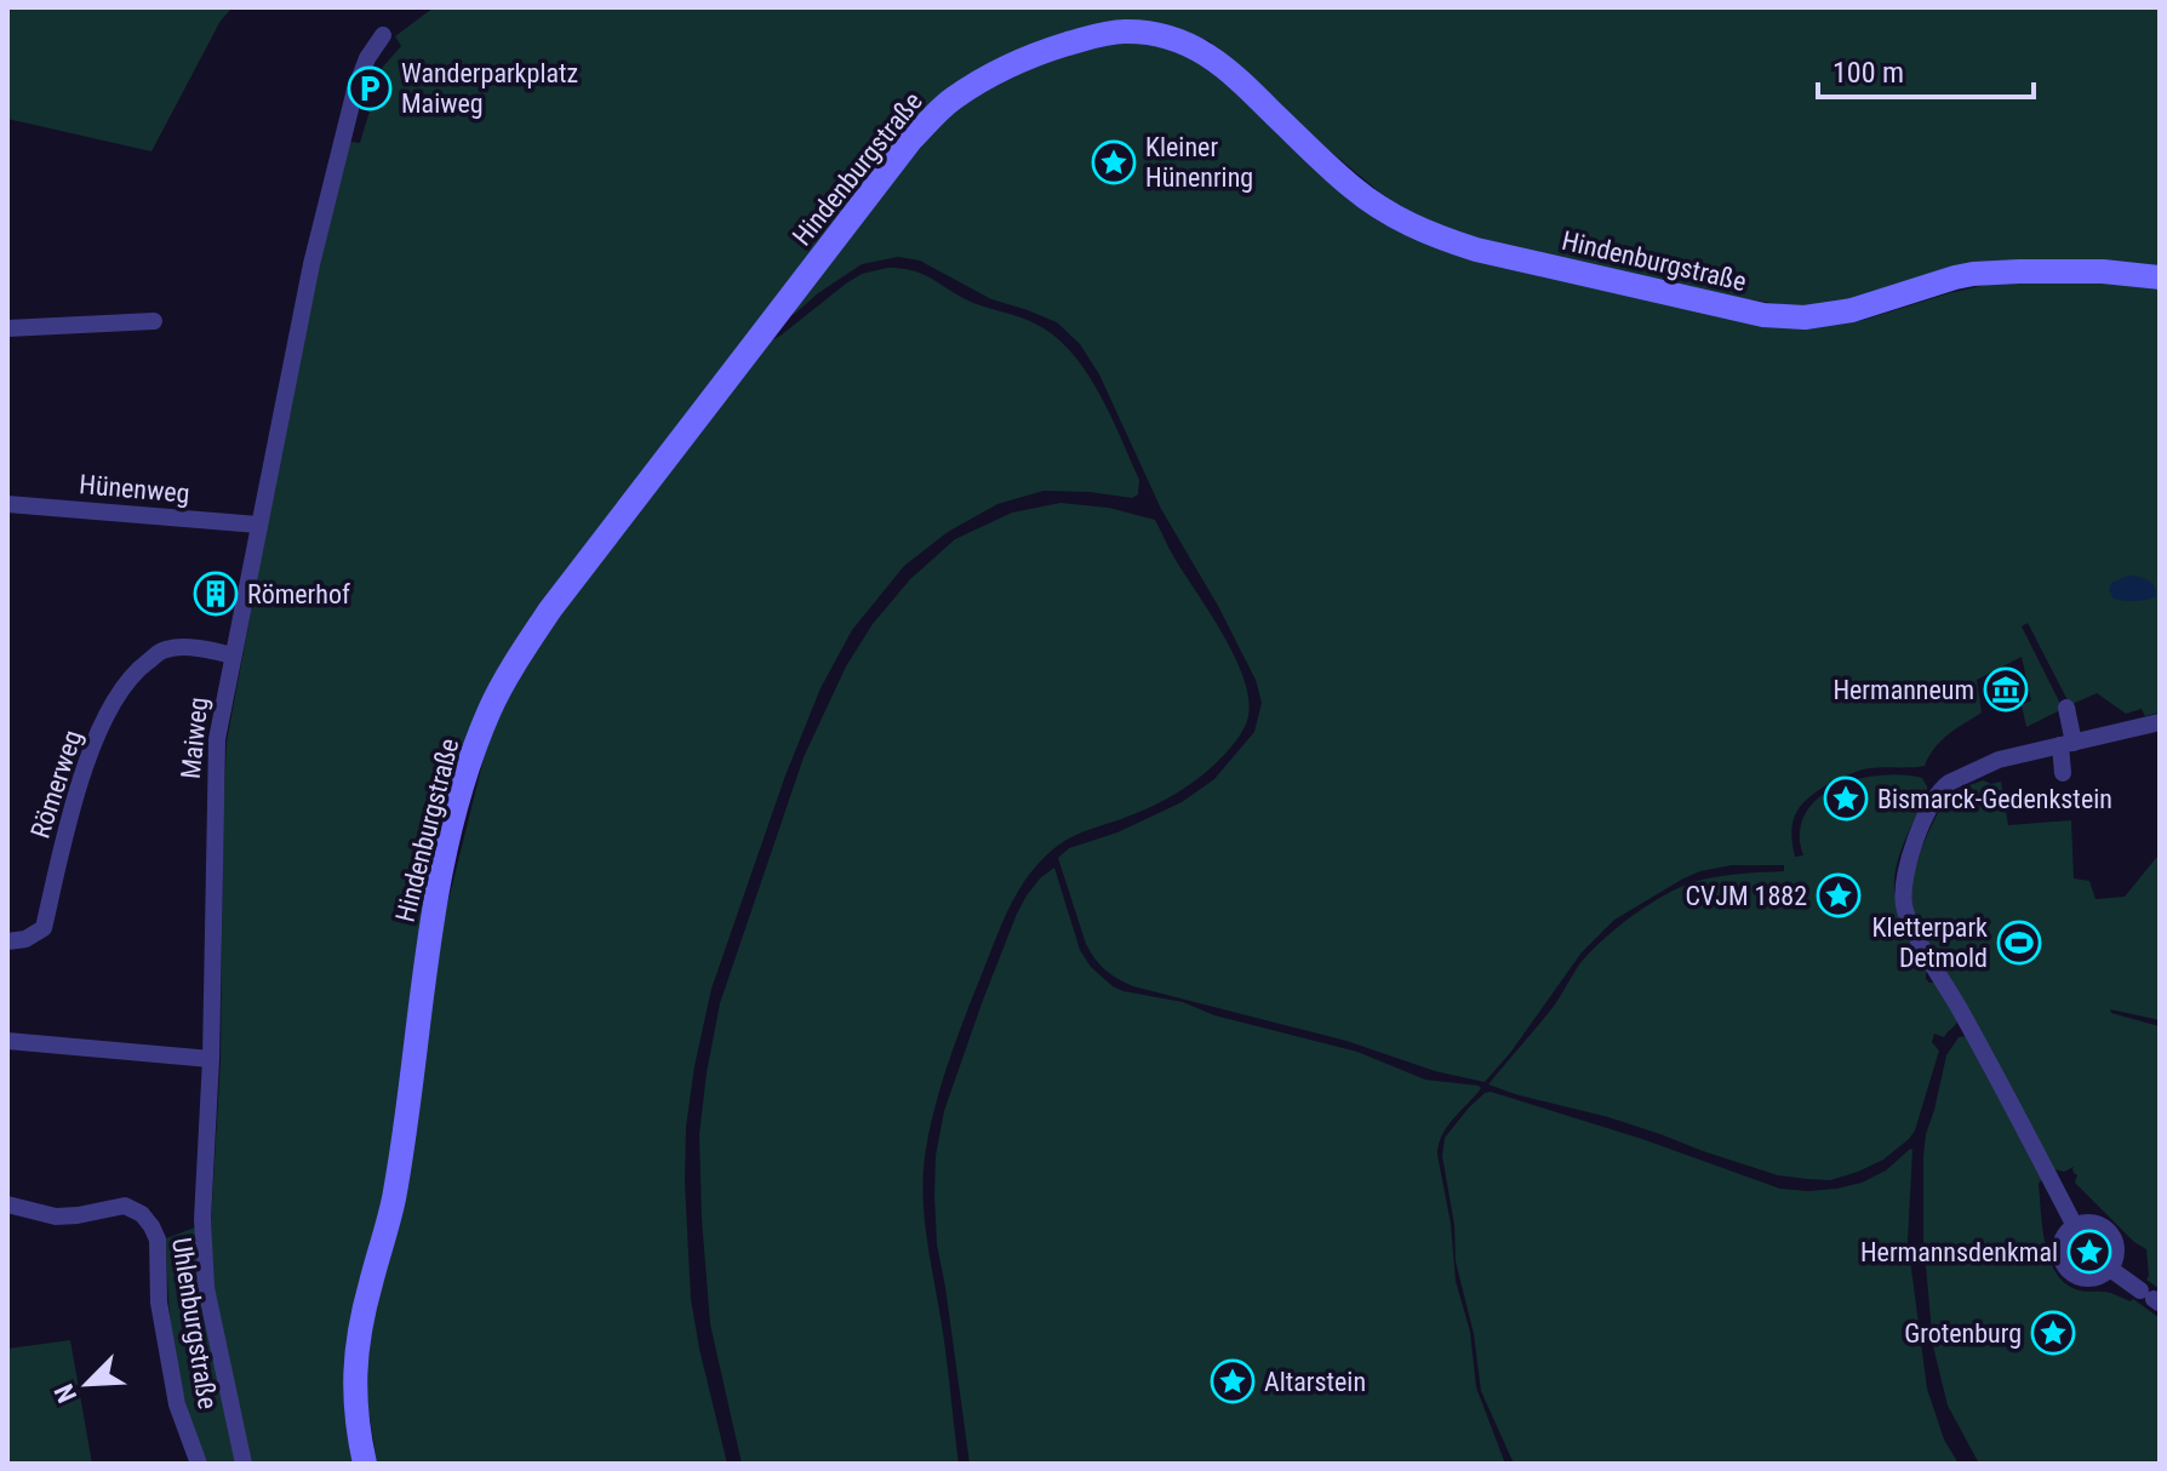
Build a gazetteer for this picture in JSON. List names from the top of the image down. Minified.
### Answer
{"streets":{"main road":["Hindenburgstraße"],"street":["Hünenweg","Maiweg","Römerweg","Uhlenburgstraße"]},"crossings":[["Hünenweg","Maiweg"],["Maiweg","Römerweg"]],"places":{"parking":["Wanderparkplatz Maiweg"],"place":["Kleiner Hünenring","Bismarck-Gedenkstein","CVJM 1882","Hermannsdenkmal","Grotenburg","Altarstein"],"building":["Römerhof"],"museum":["Hermanneum"],"sports":["Kletterpark Detmold"]},"scale_bar":"100 m","north":"bottom left"}
